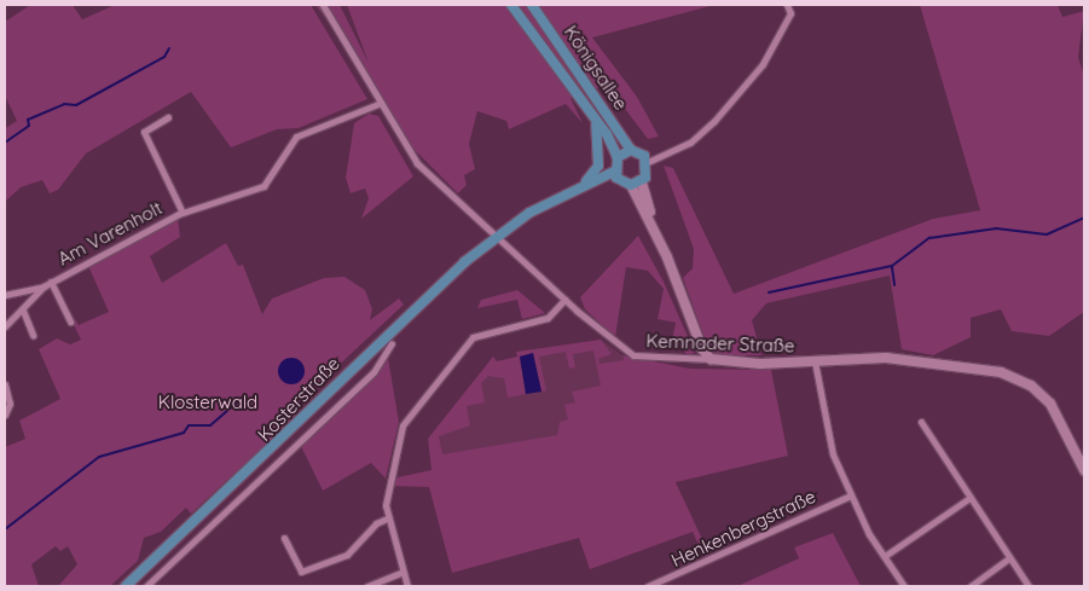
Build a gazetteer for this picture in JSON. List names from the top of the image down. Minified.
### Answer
{"streets":{"main road":["Königsallee","Kemnader Straße","Kosterstraße"],"street":["Am Varenholt","Henkenbergstraße"]},"crossings":[["Am Varenholt","Kemnader Straße"],["Kemnader Straße","Kosterstraße"]],"parks":["Klosterwald"]}
